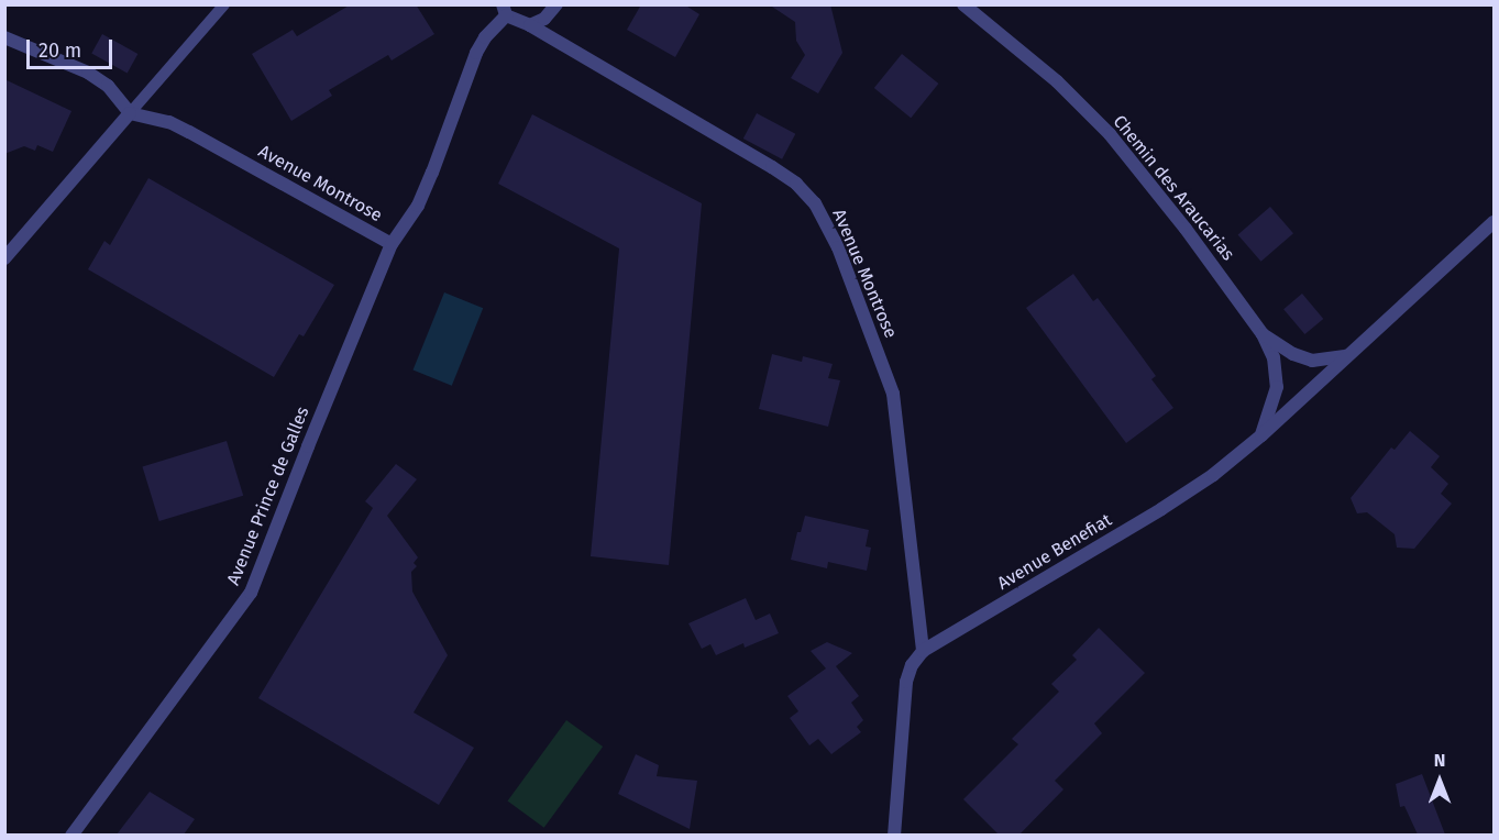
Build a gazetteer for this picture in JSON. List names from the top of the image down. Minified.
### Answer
{"streets":{"street":["Avenue Montrose","Chemin des Araucarias","Avenue Prince de Galles","Avenue Benefiat"]},"crossings":[["Avenue Montrose","Avenue Prince de Galles"],["Avenue Montrose","Avenue Benefiat"],["Chemin des Araucarias","Avenue Benefiat"]],"scale_bar":"20 m","north":"top"}
